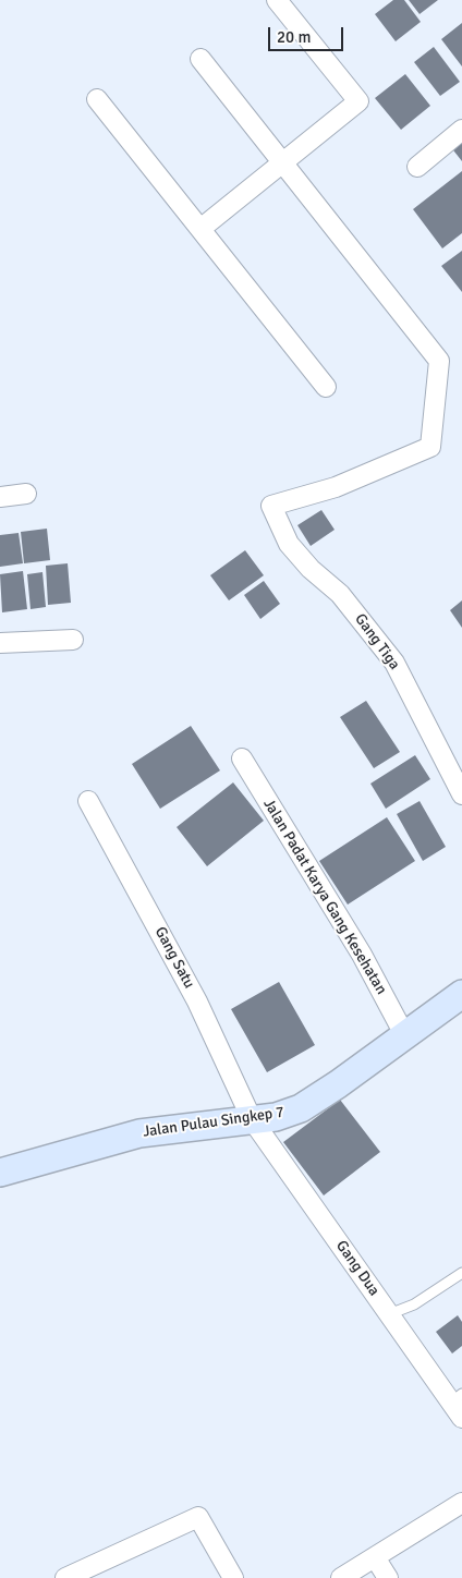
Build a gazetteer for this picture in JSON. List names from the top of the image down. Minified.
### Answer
{"streets":{"street":["Gang Tiga","Jalan Padat Karya Gang Kesehatan","Gang Satu","Jalan Pulau Singkep 7","Gang Dua"]},"crossings":[["Jalan Padat Karya Gang Kesehatan","Jalan Pulau Singkep 7"],["Gang Satu","Jalan Pulau Singkep 7"],["Gang Satu","Gang Dua"],["Jalan Pulau Singkep 7","Gang Dua"]],"scale_bar":"20 m"}
